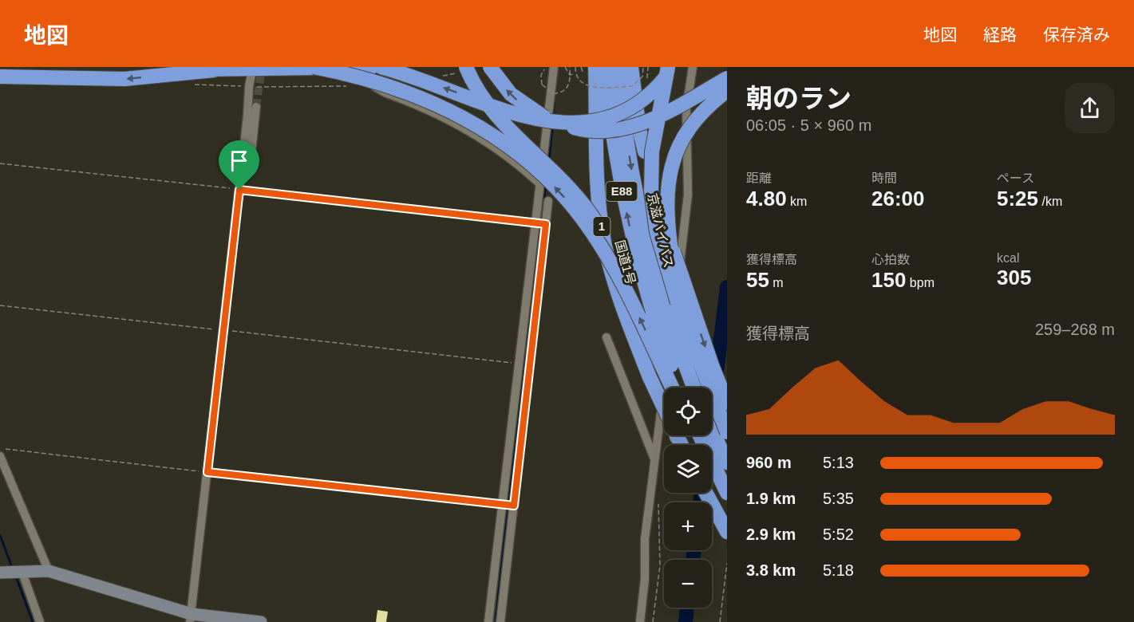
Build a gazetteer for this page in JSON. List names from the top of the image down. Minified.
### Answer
{"streets":{"highway":["E88","1","京滋バイパス","国道1号"]},"page":{"header":"地図","nav":["地図","経路","保存済み"],"heading":["朝のラン","06:05 · 5 × 960 m"],"stats":[["距離","4.80 km"],["時間","26:00"],["ペース","5:25 /km"],["獲得標高","55 m"],["心拍数","150 bpm"],["kcal","305"]],"chart":["獲得標高","259–268 m"],"map_buttons":["+","−"],"list":[{"name":"960 m","note":"5:13"},{"name":"1.9 km","note":"5:35"},{"name":"2.9 km","note":"5:52"},{"name":"3.8 km","note":"5:18"}]}}
